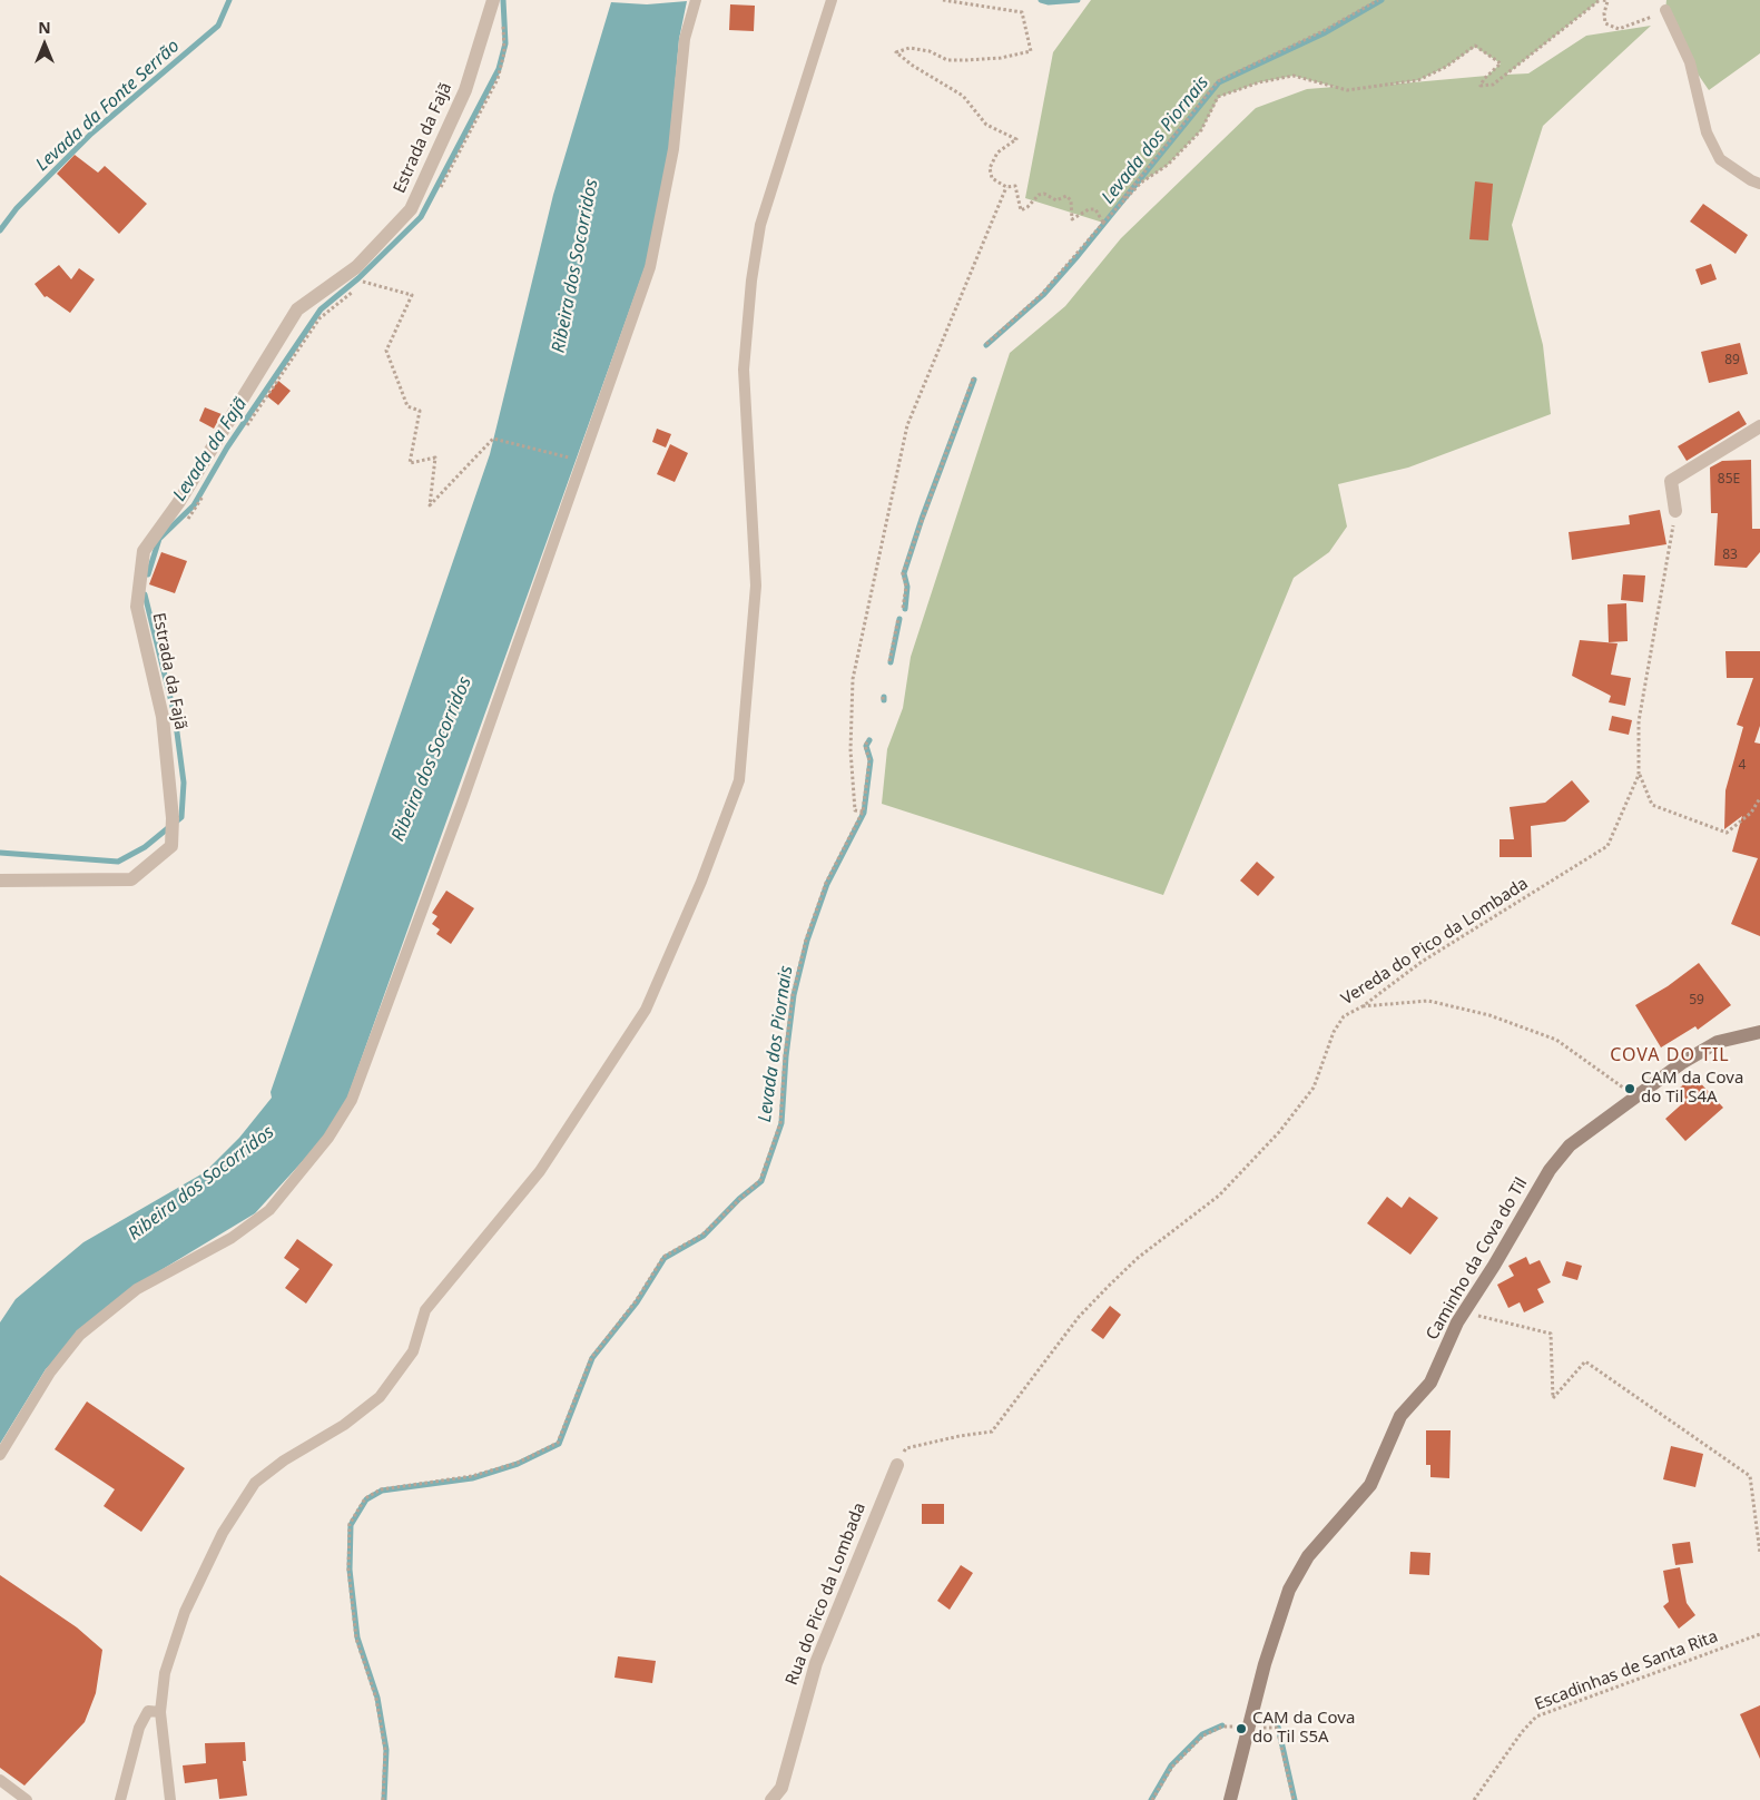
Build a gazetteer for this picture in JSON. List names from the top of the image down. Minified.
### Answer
{"streets":{"street":["Estrada da Fajã","Caminho da Cova do Til","Rua do Pico da Lombada"],"path":["Vereda do Pico da Lombada","Escadinhas de Santa Rita"]},"crossings":[["Vereda do Pico da Lombada","Rua do Pico da Lombada"]],"districts":["COVA DO TIL"],"water":["Levada da Fonte Serrão","Levada dos Piornais","Ribeira dos Socorridos","Levada da Fajã"],"places":["CAM da Cova do Til S4A","CAM da Cova do Til S5A"],"house_numbers":["89","85E","83","4","59"],"north":"top"}
